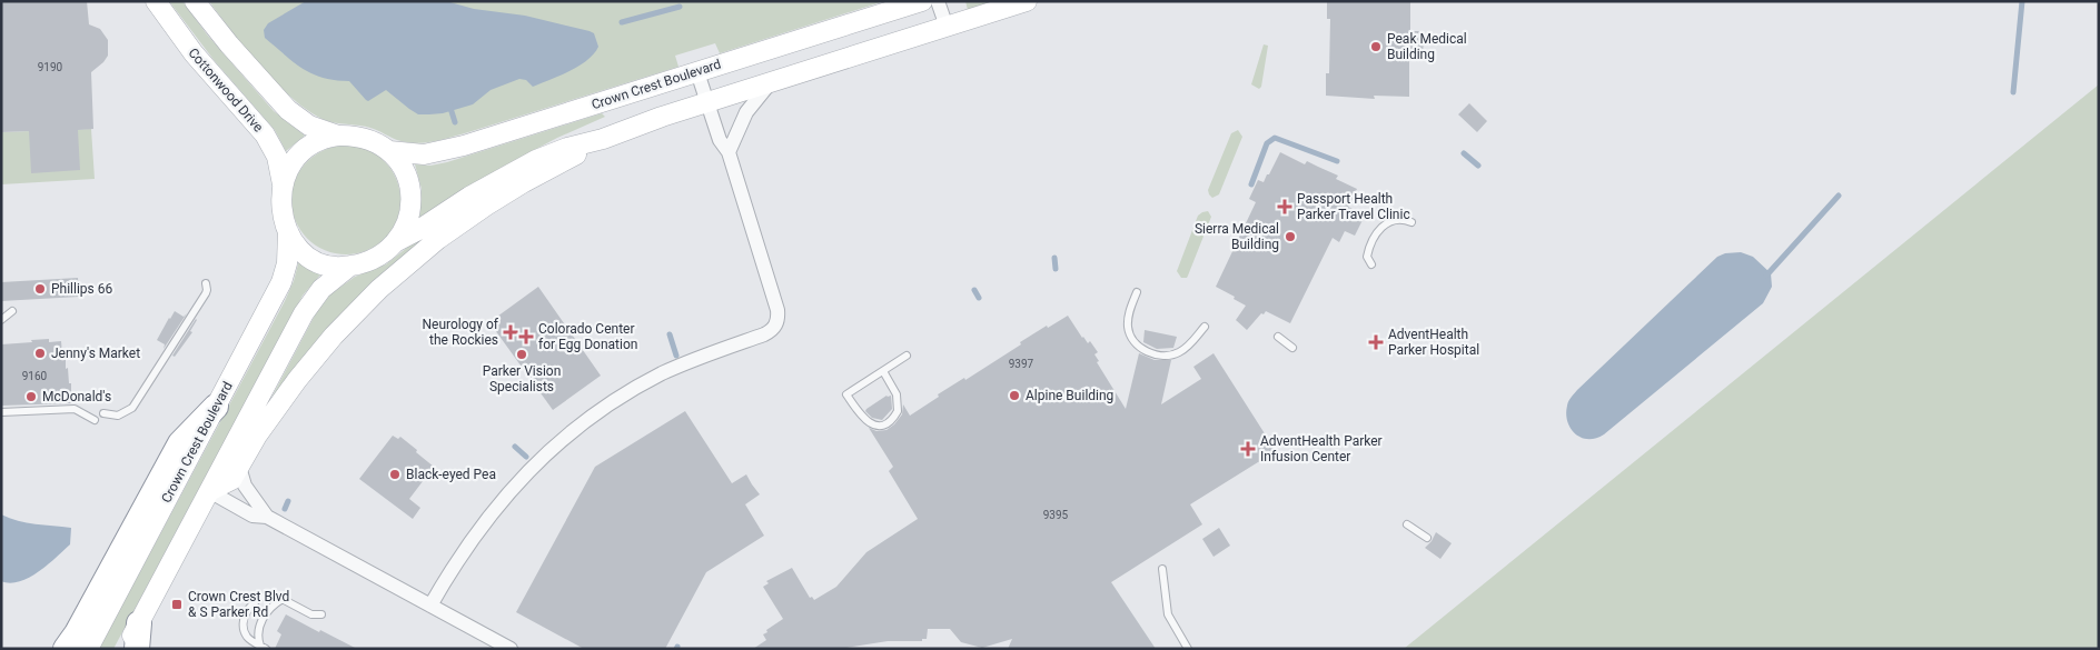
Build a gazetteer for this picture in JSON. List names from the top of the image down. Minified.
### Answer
{"streets":{"main road":["Crown Crest Boulevard","Cottonwood Drive"]},"crossings":[["Crown Crest Boulevard","Cottonwood Drive"]],"places":{"other":["Peak Medical Building","Sierra Medical Building","Phillips 66","Jenny's Market","Parker Vision Specialists","Alpine Building","McDonald's","Black-eyed Pea"],"health":["Passport Health Parker Travel Clinic","Neurology of the Rockies","Colorado Center for Egg Donation","AdventHealth Parker Hospital","AdventHealth Parker Infusion Center"],"transit":["Crown Crest Blvd & S Parker Rd"]},"house_numbers":["9190","9397","9160","9395"]}
